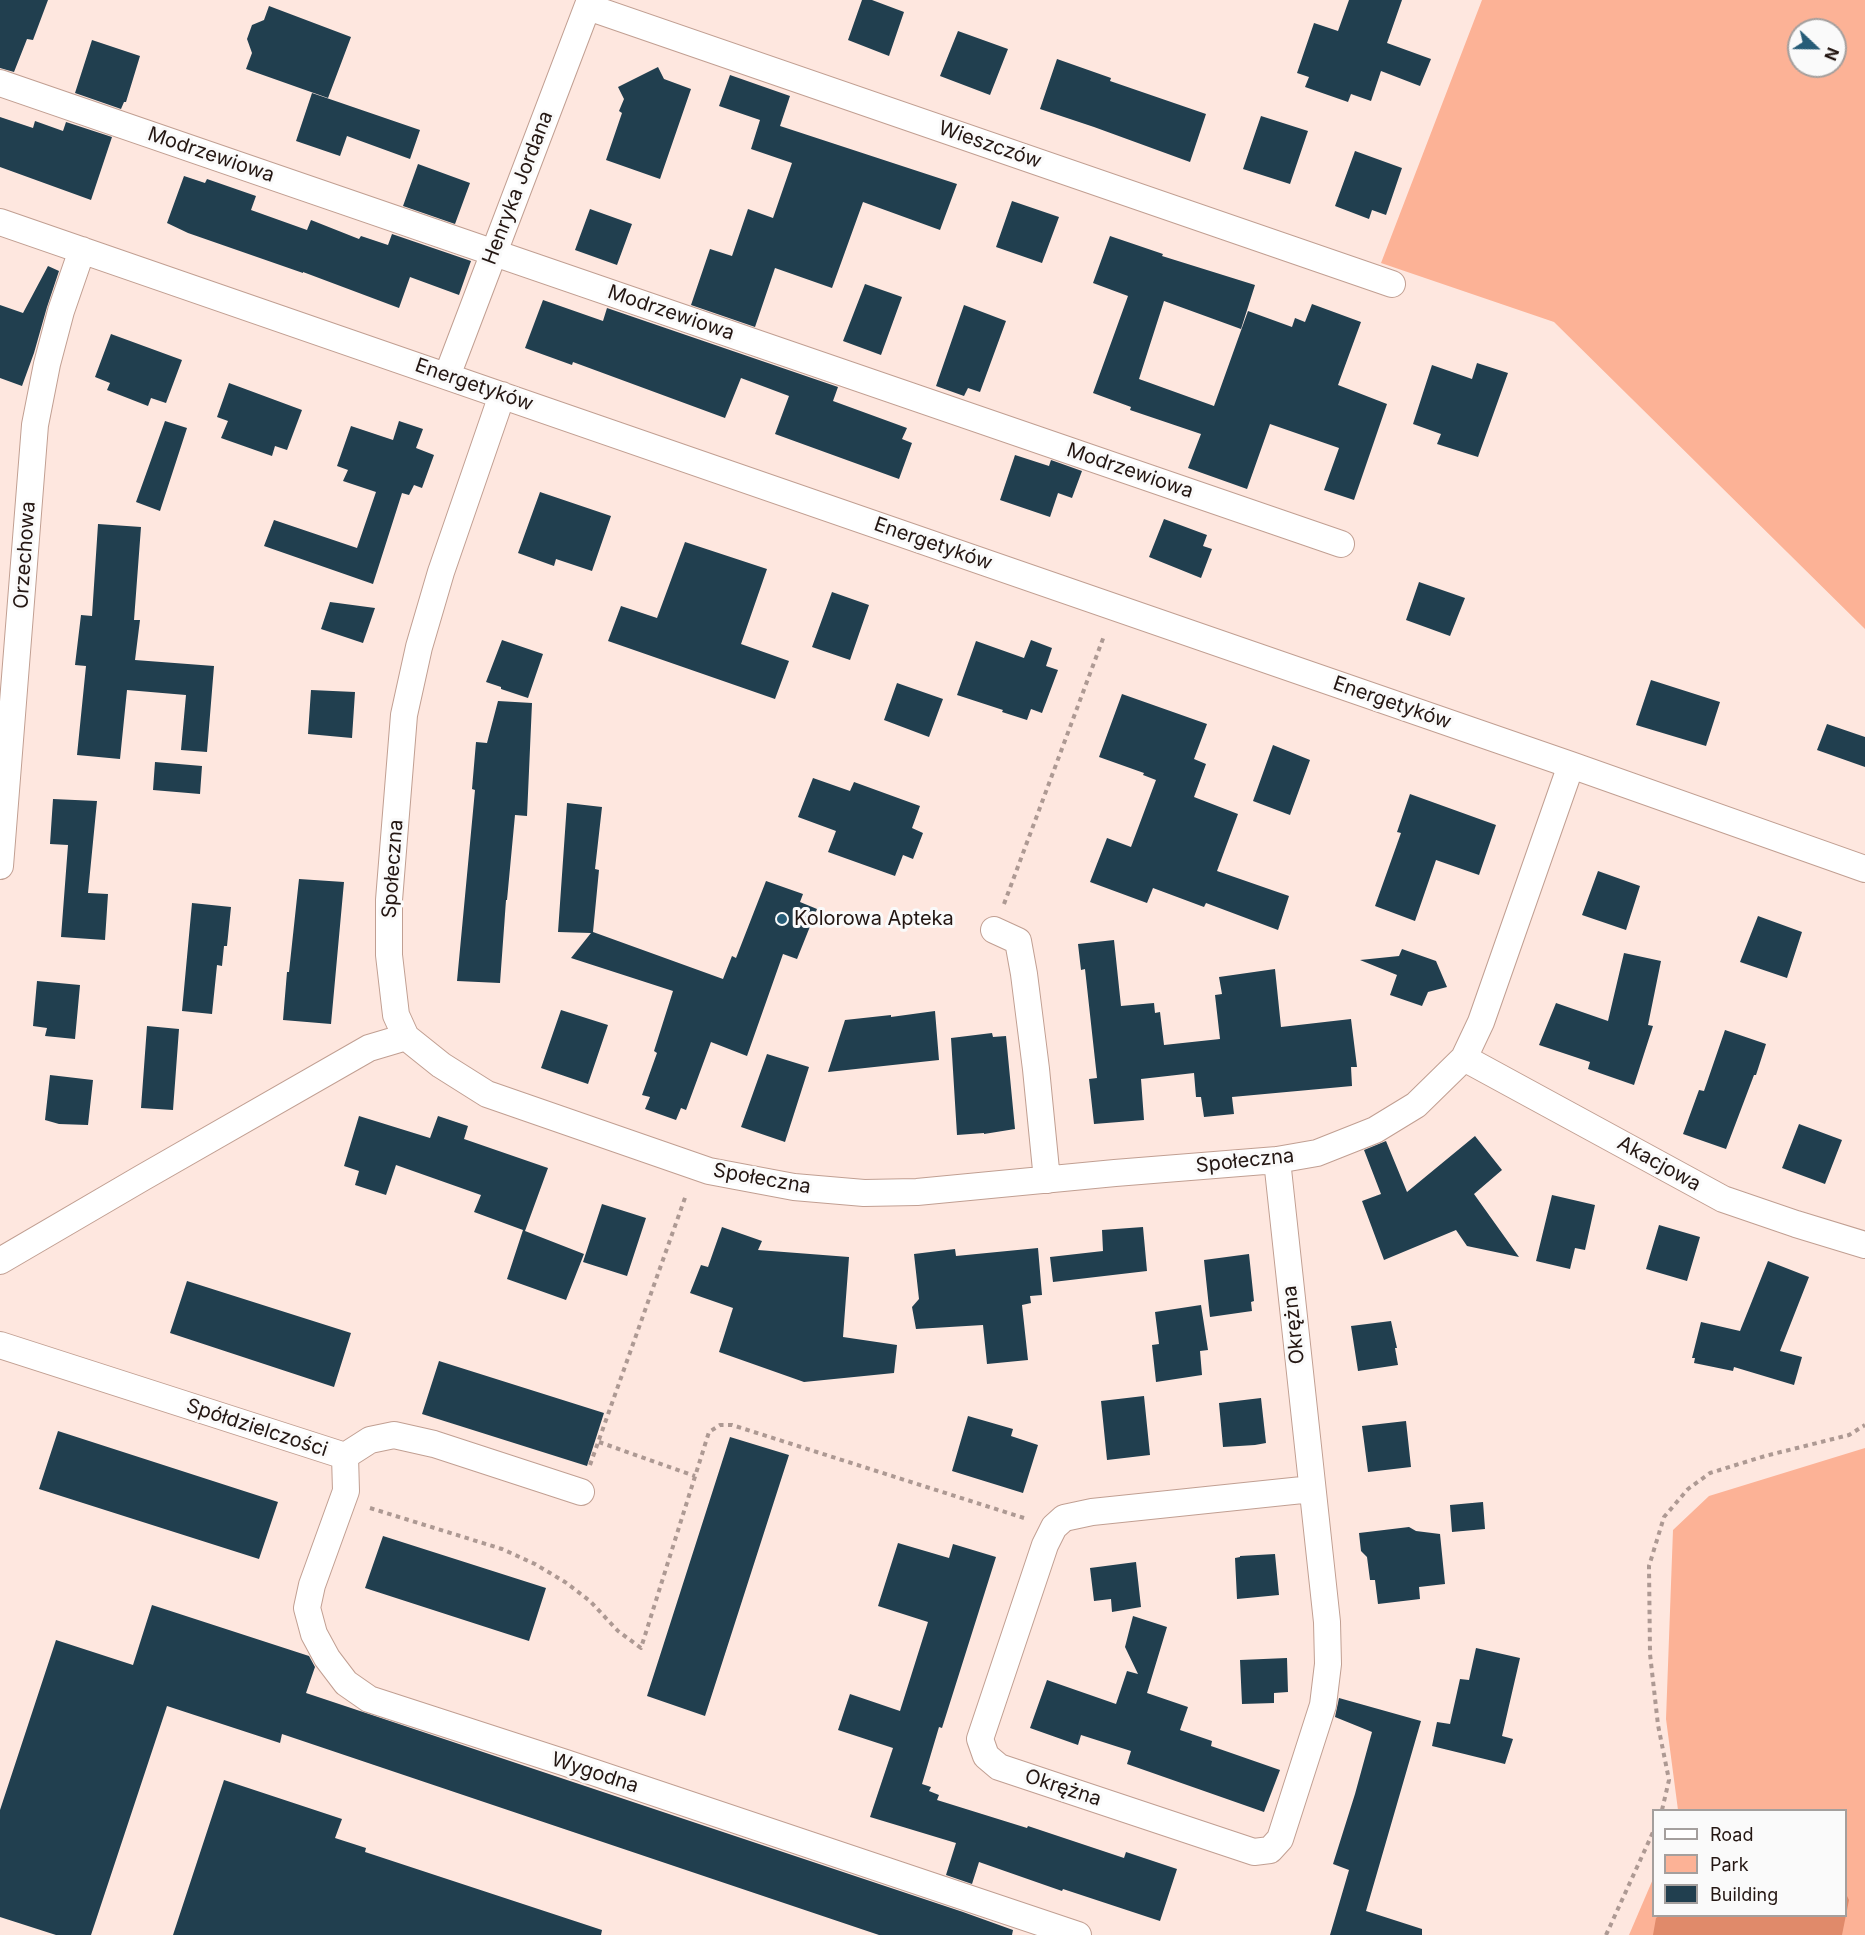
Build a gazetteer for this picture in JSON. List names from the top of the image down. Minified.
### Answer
{"streets":{"street":["Wieszczów","Modrzewiowa","Henryka Jordana","Energetyków","Orzechowa","Społeczna","Akacjowa","Okrężna","Spółdzielczości","Wygodna"]},"crossings":[["Wieszczów","Henryka Jordana"],["Modrzewiowa","Henryka Jordana"],["Henryka Jordana","Energetyków"],["Energetyków","Orzechowa"],["Energetyków","Społeczna"],["Społeczna","Akacjowa"],["Społeczna","Okrężna"],["Spółdzielczości","Wygodna"]],"places":["Kolorowa Apteka"],"legend":["Road","Park","Building"],"north":"right"}
